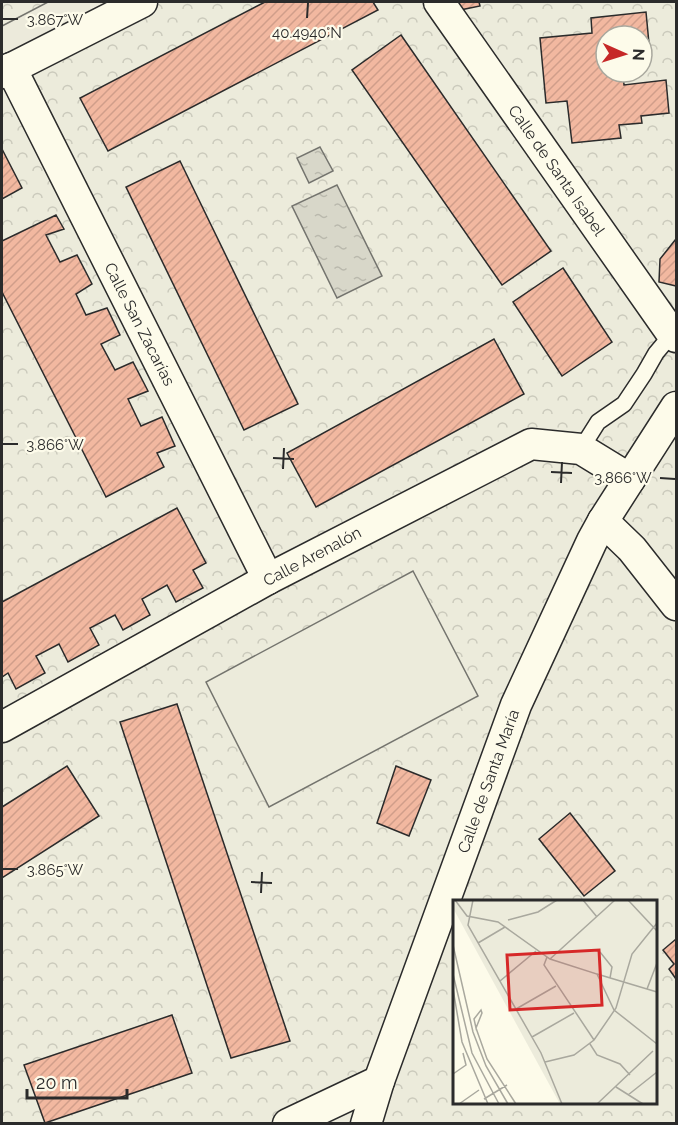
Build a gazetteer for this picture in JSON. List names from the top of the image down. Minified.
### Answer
{"streets":{"street":["Calle de Santa Isabel","Calle San Zacarías","Calle Arenalón","Calle de Santa María"]},"crossings":[["Calle San Zacarías","Calle Arenalón"],["Calle Arenalón","Calle de Santa María"]],"scale_bar":"20 m","north":"right","coordinates":["3.867°W","40.4940°N","3.866°W","3.865°W"]}
